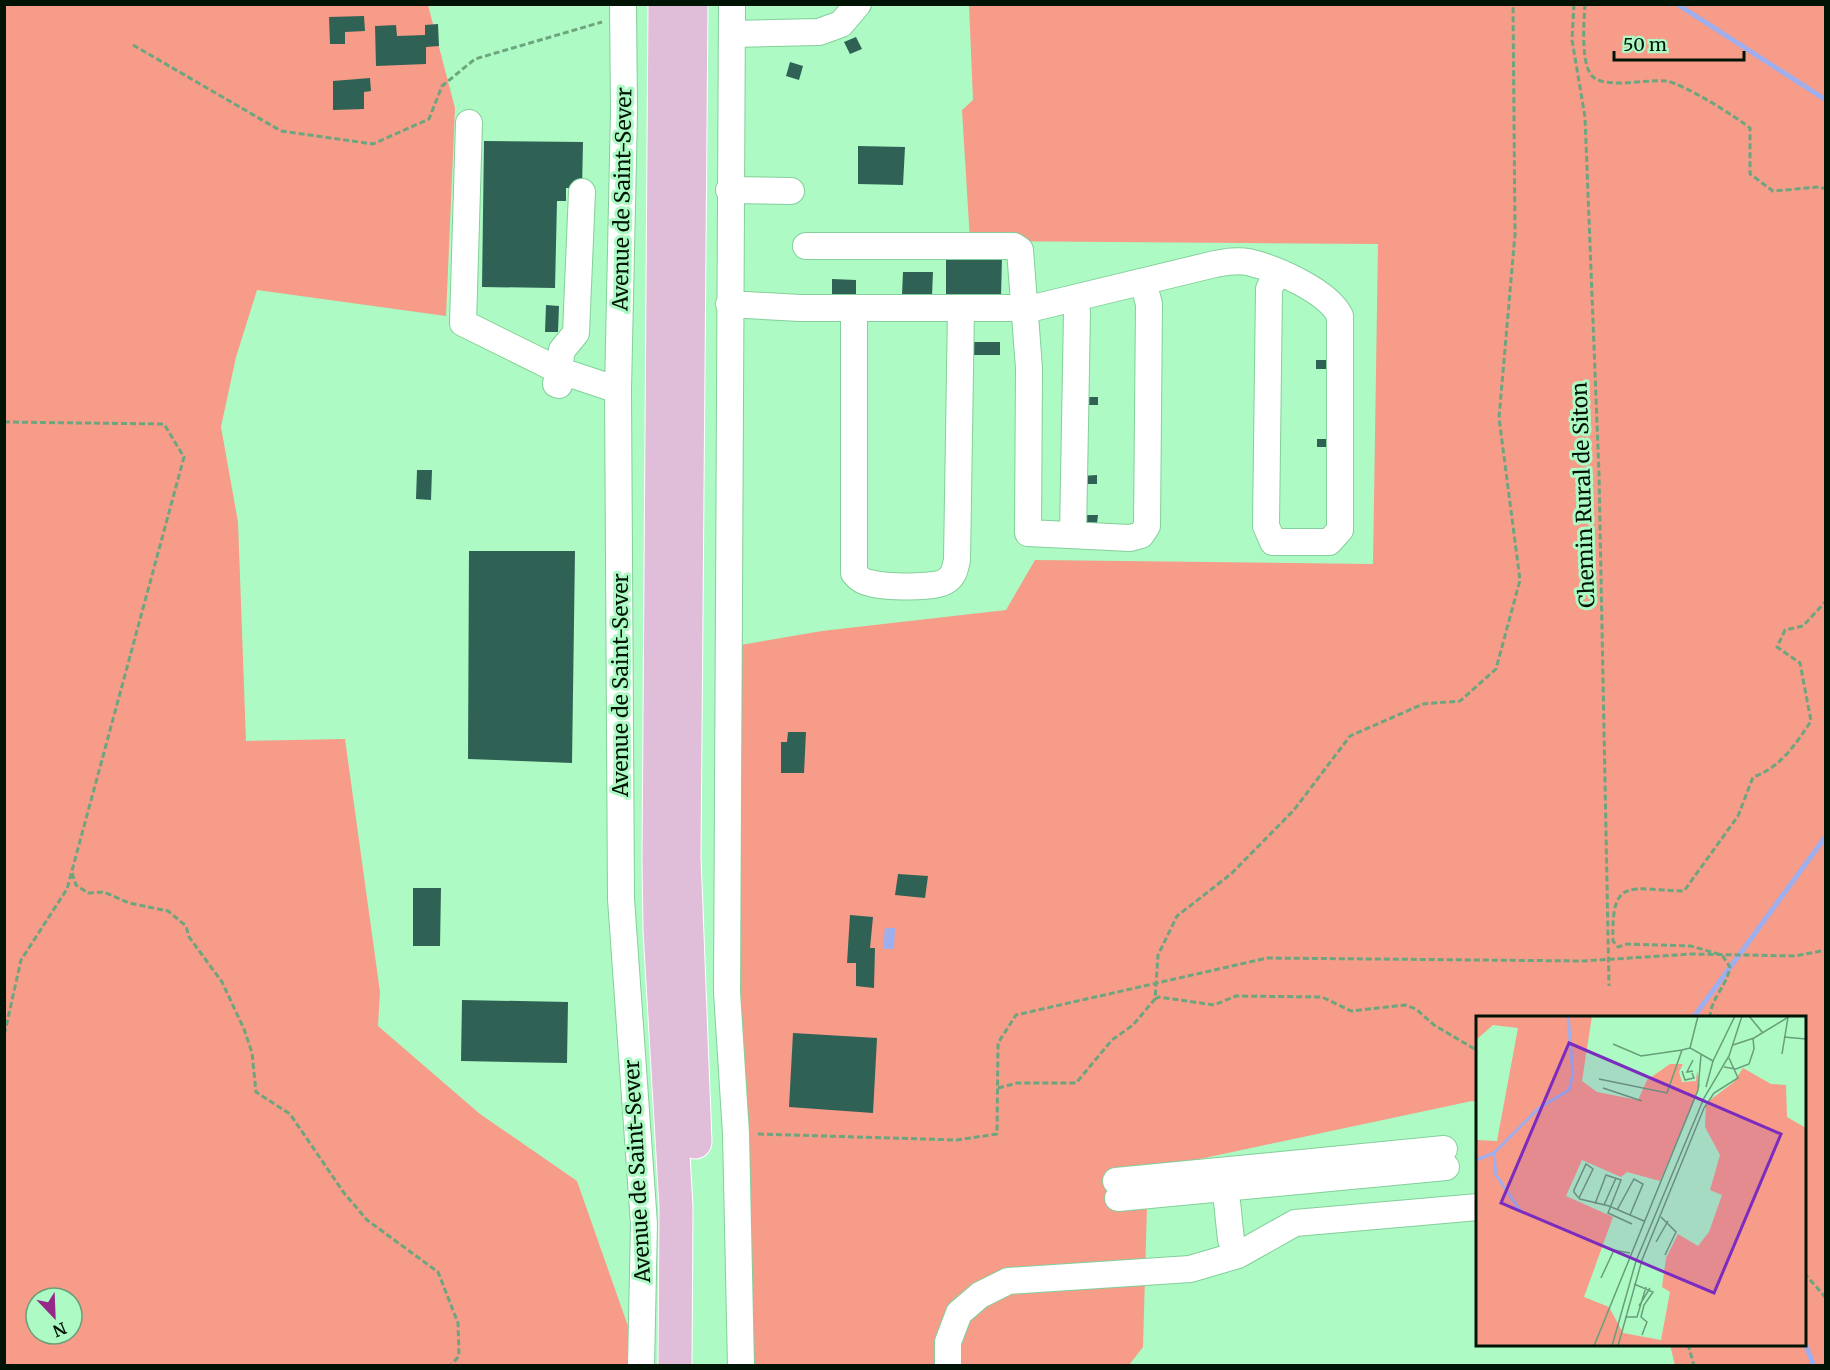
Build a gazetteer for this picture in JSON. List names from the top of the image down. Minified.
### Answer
{"streets":{"street":["Avenue de Saint-Sever"],"path":["Chemin Rural de Siton"]},"scale_bar":"50 m","north":"bottom right"}
